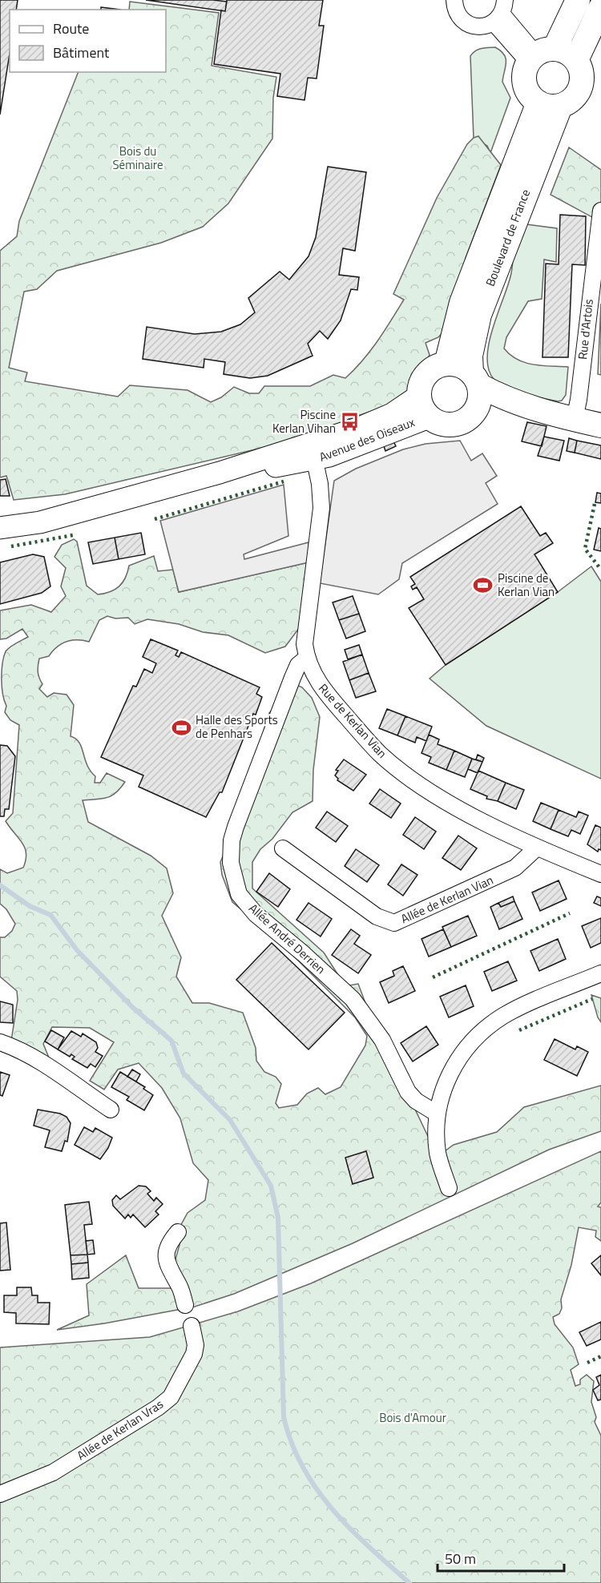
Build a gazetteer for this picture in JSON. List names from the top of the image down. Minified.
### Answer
{"streets":{"main road":["Boulevard de France","Avenue des Oiseaux"],"street":["Rue d'Artois","Rue de Kerlan Vian","Allée de Kerlan Vian","Allée André Derrien","Allée de Kerlan Vras"]},"crossings":[["Boulevard de France","Avenue des Oiseaux"],["Avenue des Oiseaux","Rue de Kerlan Vian"],["Rue de Kerlan Vian","Allée de Kerlan Vian"],["Rue de Kerlan Vian","Allée André Derrien"]],"parks":["Bois du Séminaire","Bois d'Amour"],"places":{"bus stop":["Piscine Kerlan Vihan"],"sports":["Piscine de Kerlan Vian","Halle des Sports de Penhars"]},"legend":["Route","Bâtiment"],"scale_bar":"50 m"}
